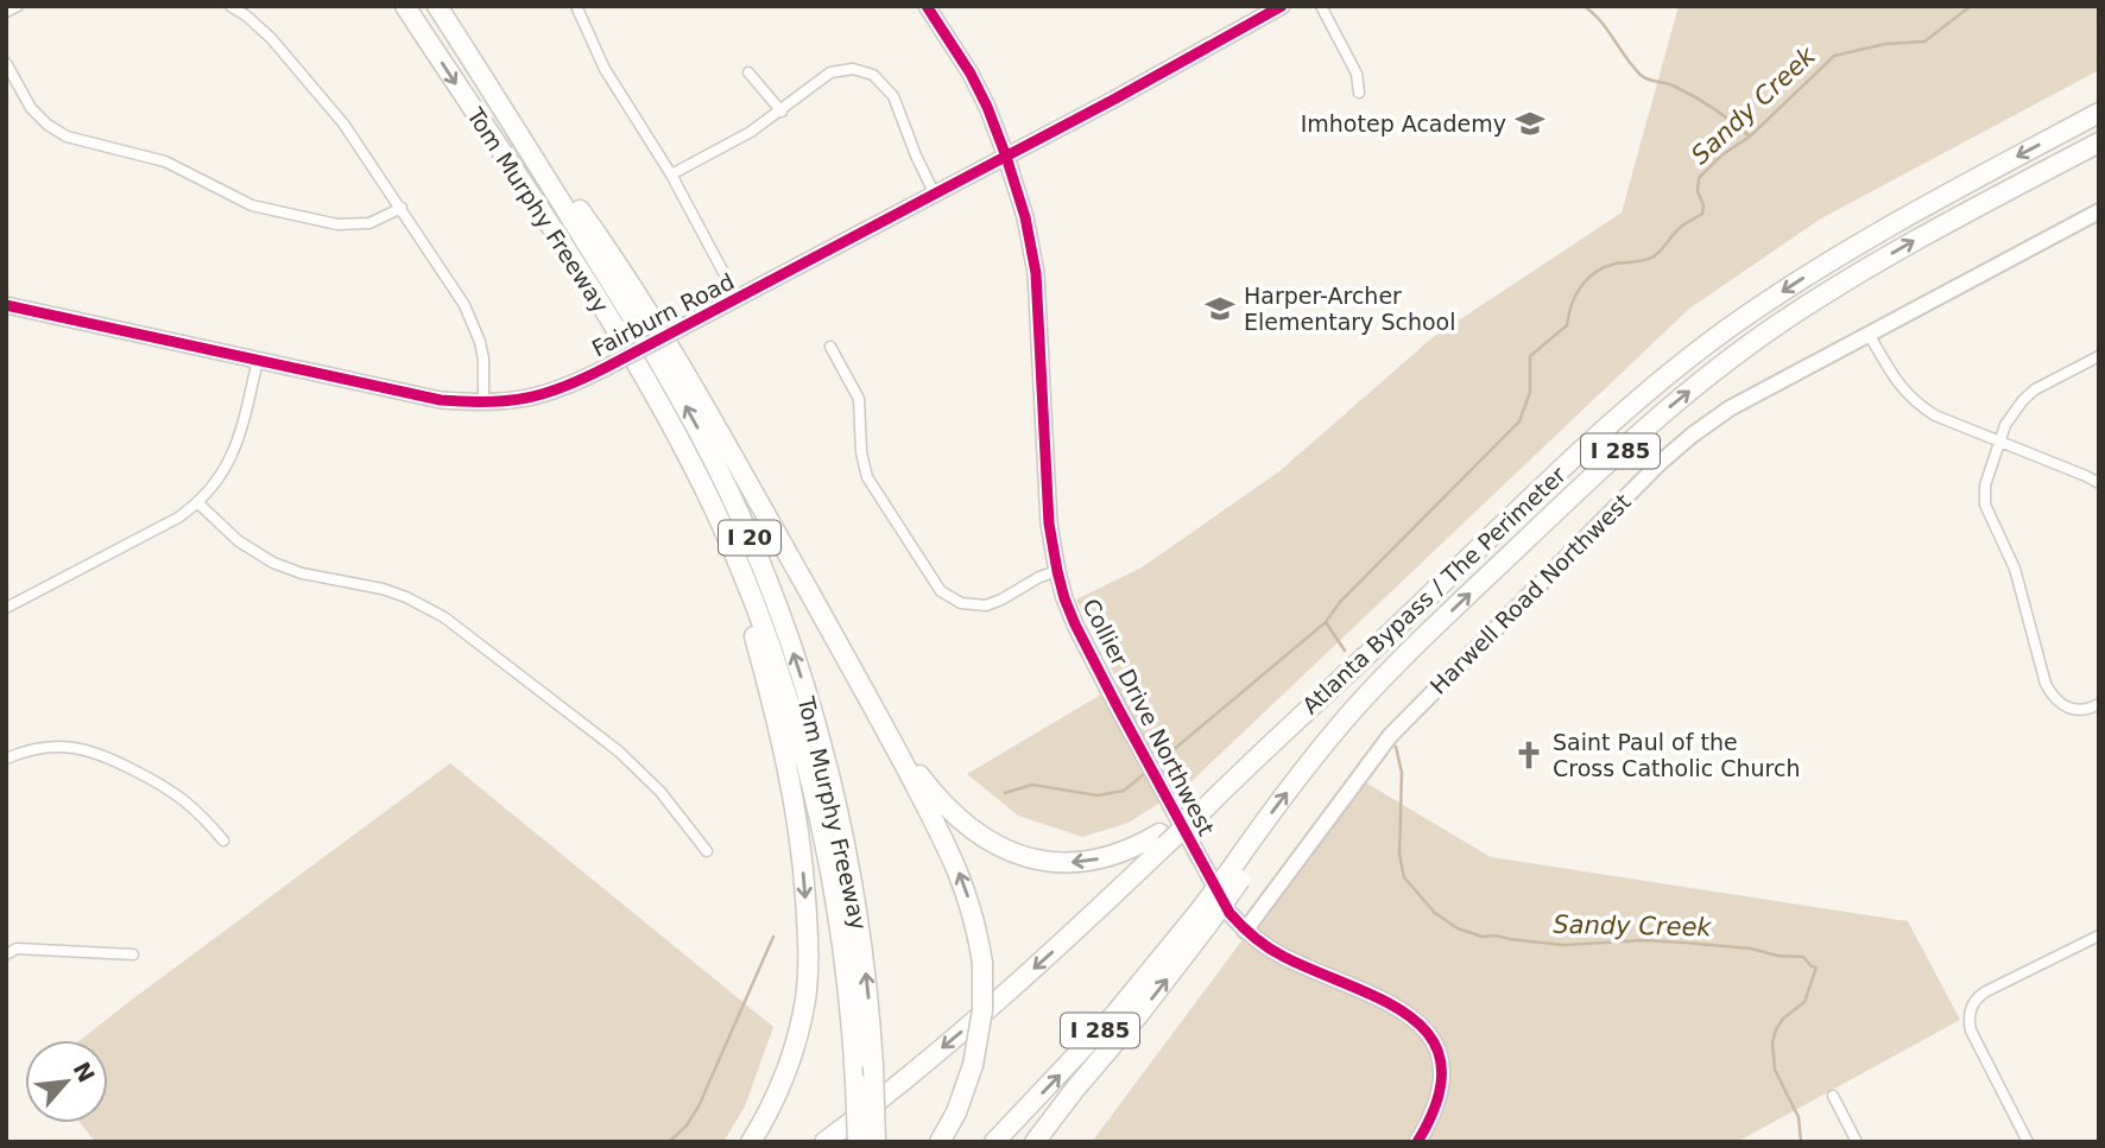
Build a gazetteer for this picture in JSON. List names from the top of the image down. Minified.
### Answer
{"streets":{"highway":["Tom Murphy Freeway","I 285","I 20","Atlanta Bypass / The Perimeter"],"street":["Fairburn Road","Harwell Road Northwest","Collier Drive Northwest"]},"crossings":[["Tom Murphy Freeway","I 20"],["Fairburn Road","Collier Drive Northwest"],["Harwell Road Northwest","Collier Drive Northwest"]],"water":["Sandy Creek"],"places":{"school or university":["Imhotep Academy","Harper-Archer Elementary School"],"church":["Saint Paul of the Cross Catholic Church"]},"north":"top right"}
